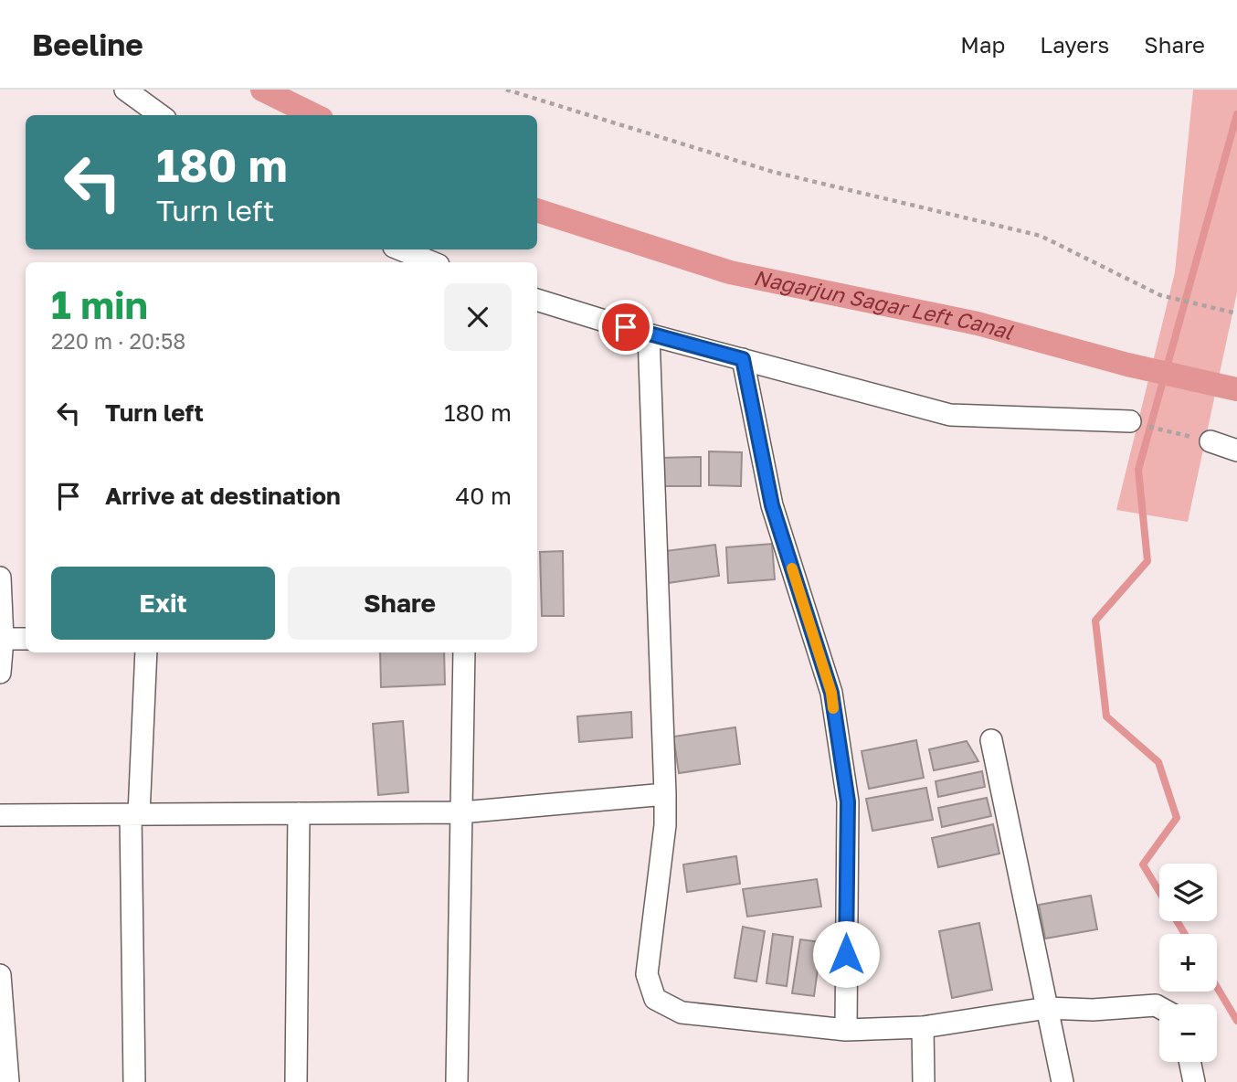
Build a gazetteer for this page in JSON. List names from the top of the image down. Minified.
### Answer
{"water":["Nagarjun Sagar Left Canal"],"page":{"header":"Beeline","nav":["Map","Layers","Share"],"turn":["180 m","Turn left"],"heading":["1 min","220 m · 20:58"],"list":[{"name":"Turn left","value":"180 m"},{"name":"Arrive at destination","value":"40 m"}],"buttons":["Exit","Share"],"map_buttons":["+","−"]}}
